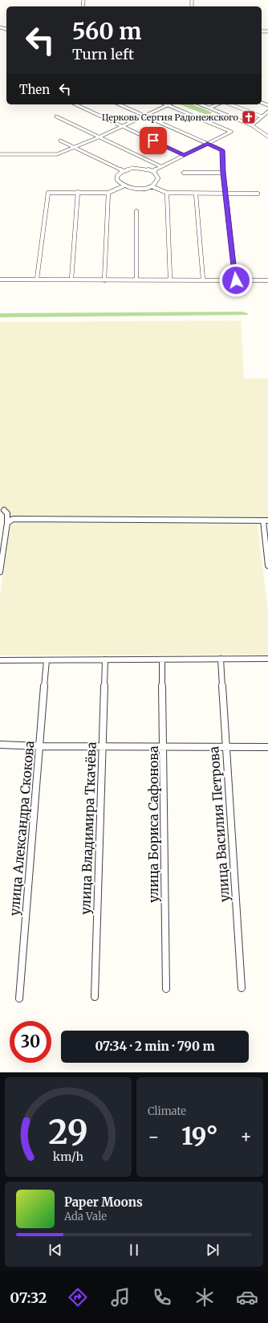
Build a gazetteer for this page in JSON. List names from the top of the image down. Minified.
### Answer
{"streets":{"street":["улица Бориса Сафонова","улица Василия Петрова","улица Александра Скокова","улица Владимира Ткачёва"]},"places":{"church":["Церковь Сергия Радонежского"]},"page":{"turn":["560 m","Turn left"],"then":"Then","limit":"30","trip":"07:34 · 2 min · 790 m","tile":"Climate","heat":["−","19°","+"],"song":["Paper Moons","Ada Vale"],"tabs":"07:32","gauge":["29","km/h"]}}
